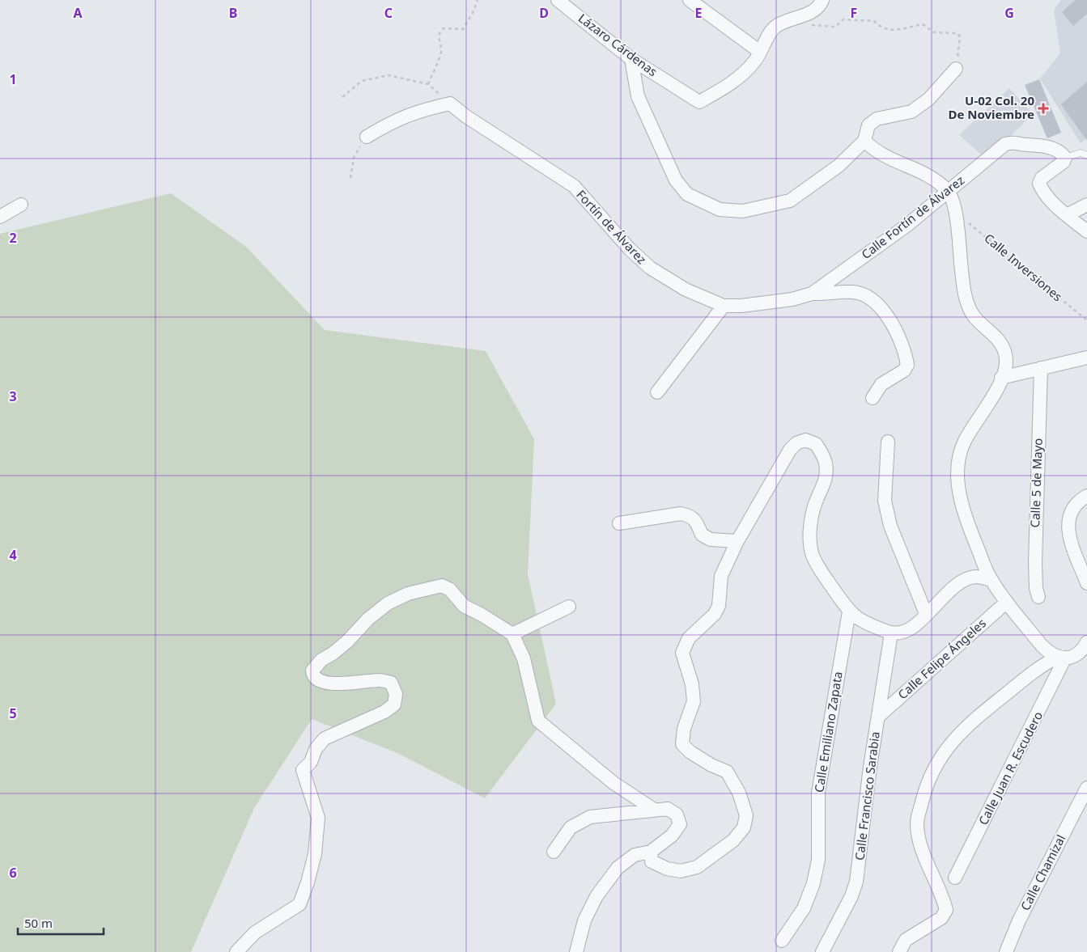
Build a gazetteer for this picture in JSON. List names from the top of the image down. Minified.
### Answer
{"streets":{"street":["Lázaro Cárdenas","Calle Fortín de Álvarez","Fortín de Álvarez","Calle 5 de Mayo","Calle Felipe Ángeles","Calle Emiliano Zapata","Calle Juan R. Escudero","Calle Francisco Sarabia","Calle Chamizal"],"path":["Calle Inversiones"]},"crossings":[["Calle Fortín de Álvarez","Fortín de Álvarez"],["Calle Felipe Ángeles","Calle Francisco Sarabia"]],"places":{"health":["U-02 Col. 20 De Noviembre"]},"scale_bar":"50 m","grid":{"columns":["A","B","C","D","E","F","G"],"rows":["1","2","3","4","5","6"]}}
